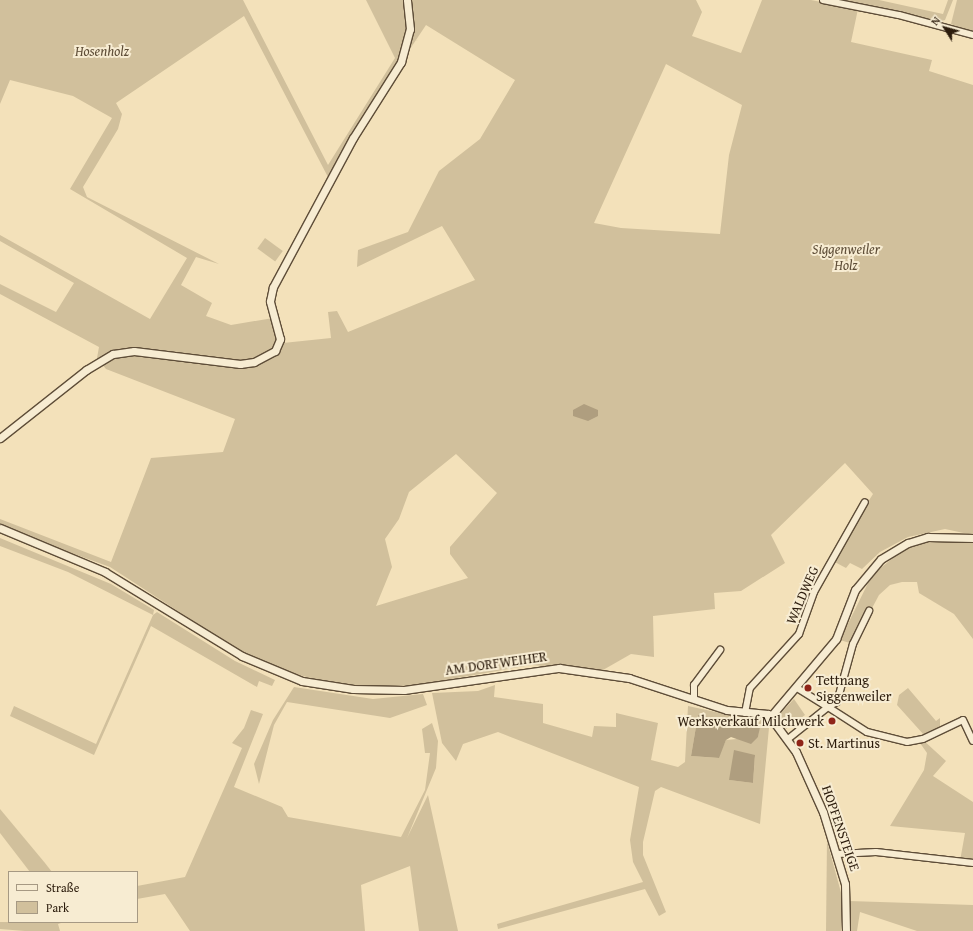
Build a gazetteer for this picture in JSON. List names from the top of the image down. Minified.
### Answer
{"streets":{"street":["WALDWEG","AM DORFWEIHER","HOPFENSTEIGE"]},"crossings":[["WALDWEG","AM DORFWEIHER"],["AM DORFWEIHER","HOPFENSTEIGE"]],"parks":["Hosenholz","Siggenweiler Holz"],"places":["Tettnang Siggenweiler","Werksverkauf Milchwerk","St. Martinus"],"legend":["Straße","Park"],"north":"top left"}
